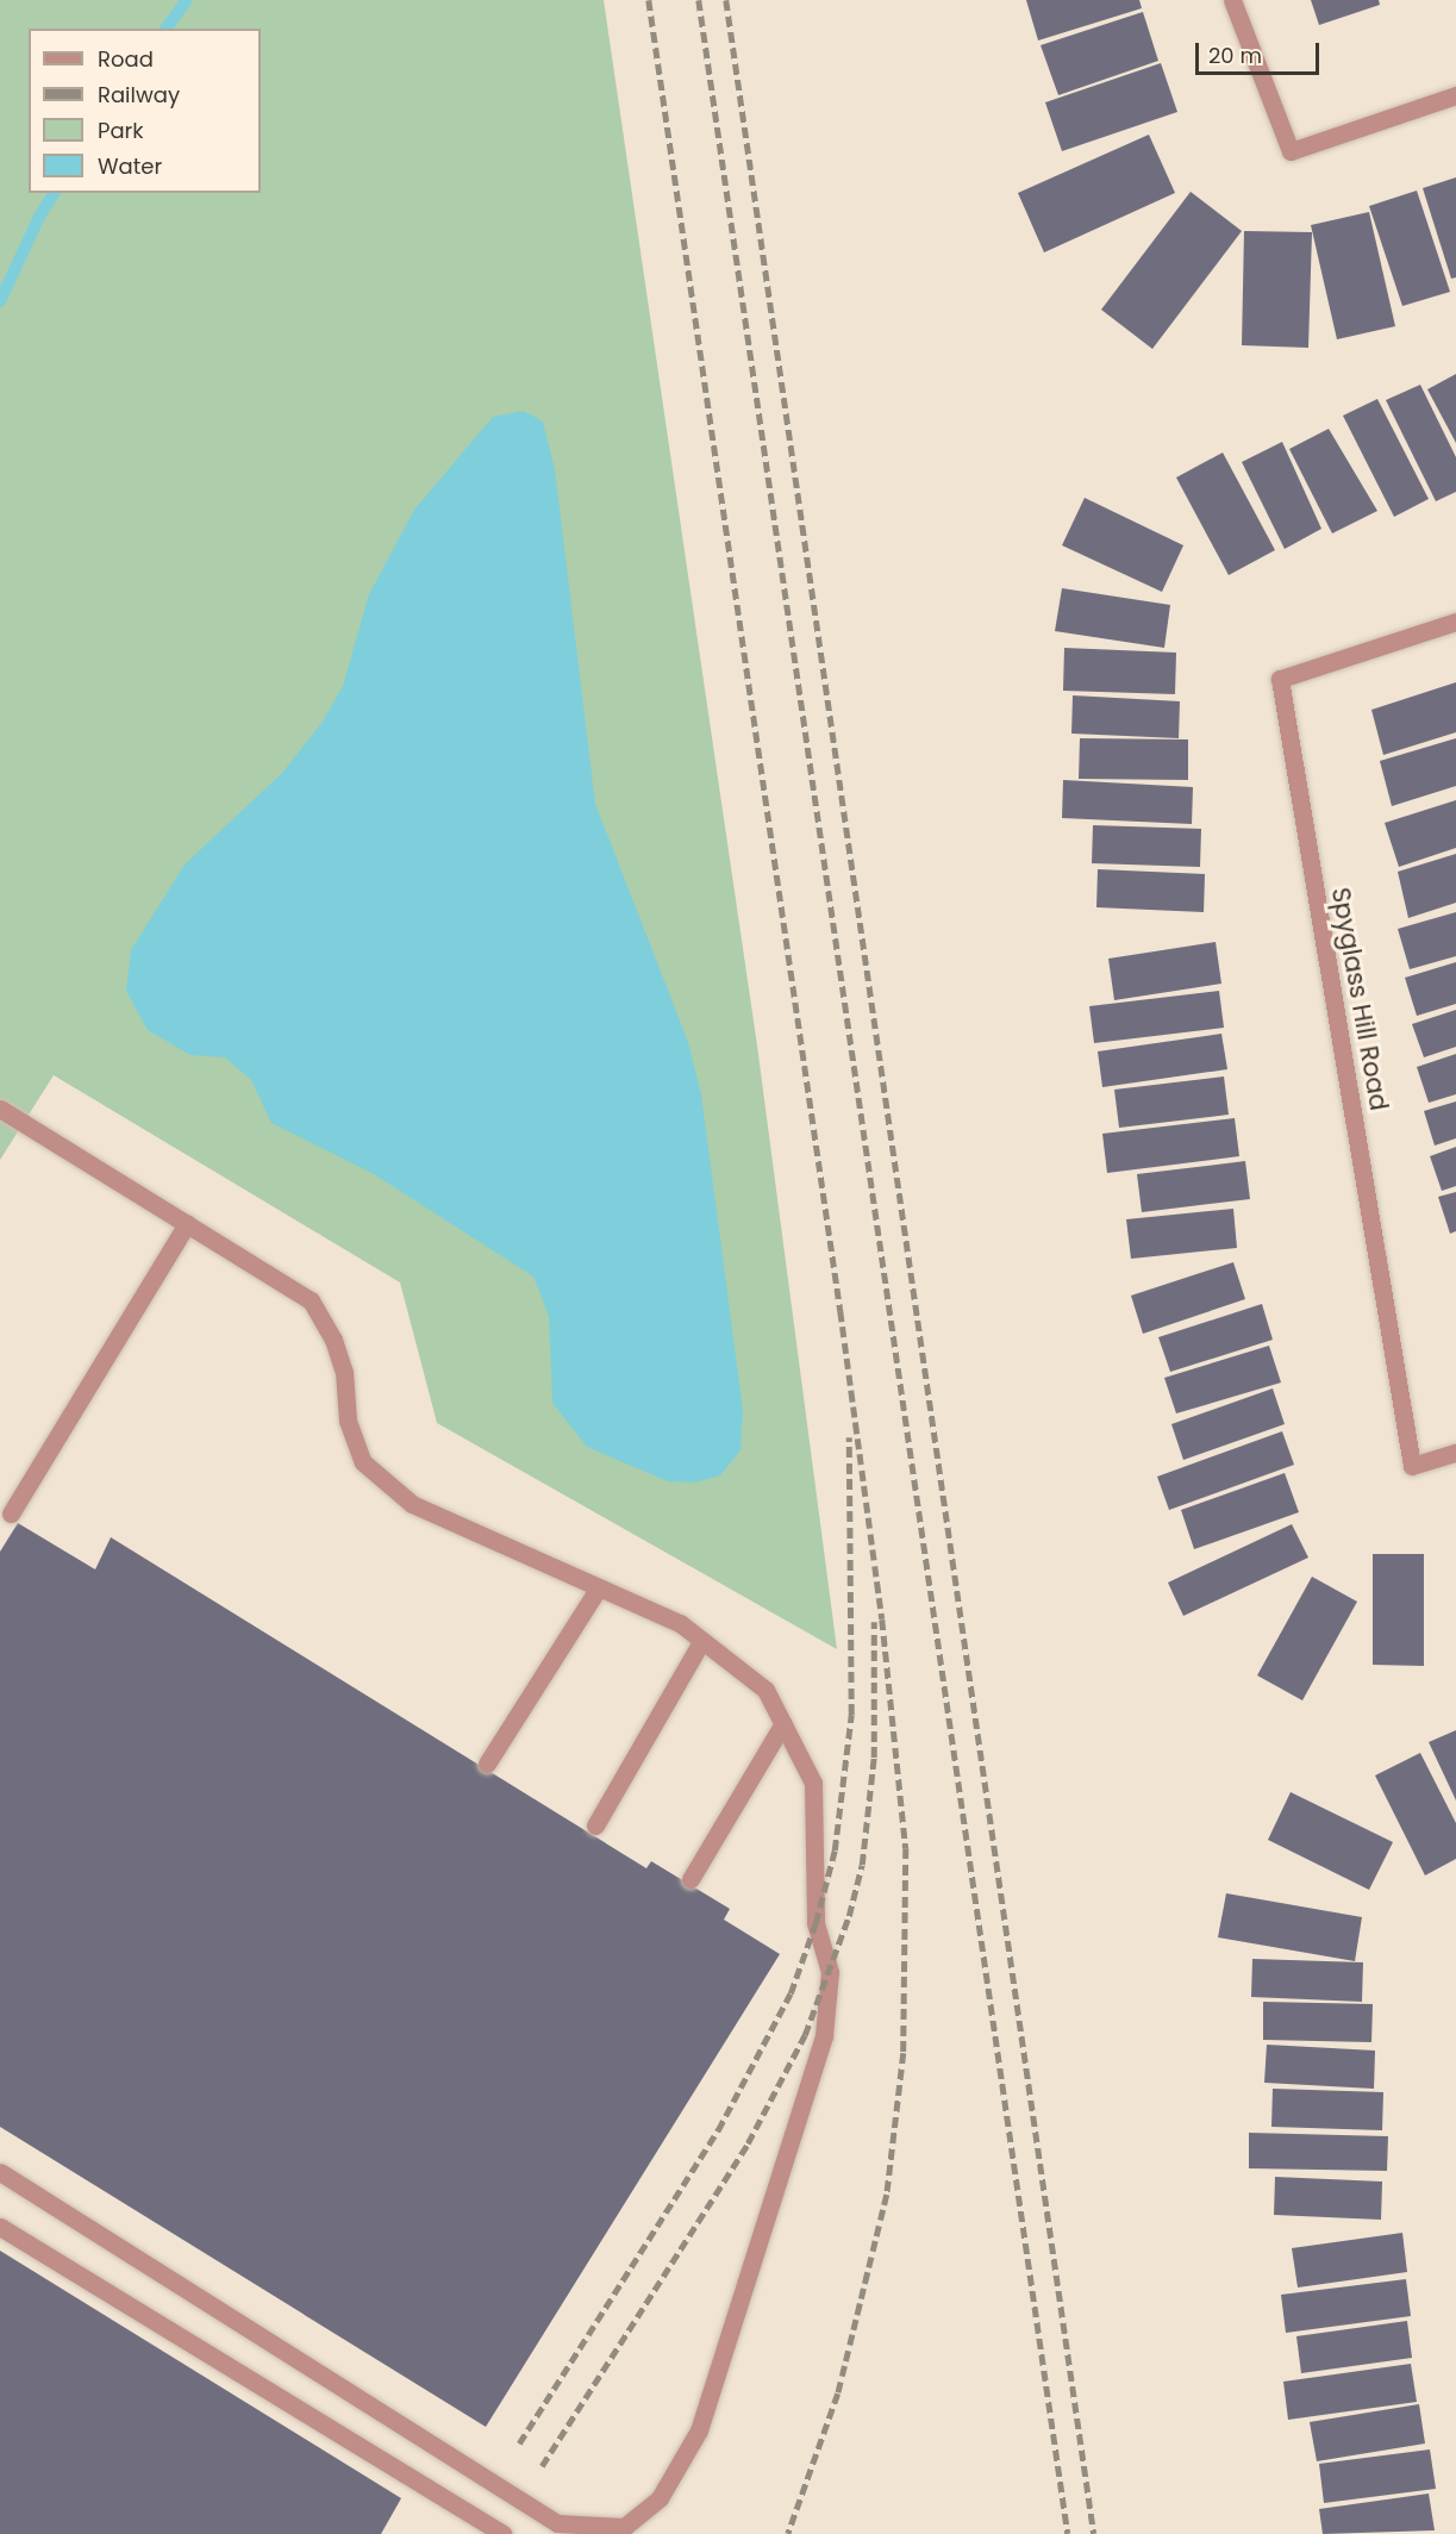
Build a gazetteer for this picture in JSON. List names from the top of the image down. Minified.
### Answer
{"streets":{"street":["Spyglass Hill Road"]},"legend":["Road","Railway","Park","Water"],"scale_bar":"20 m"}
